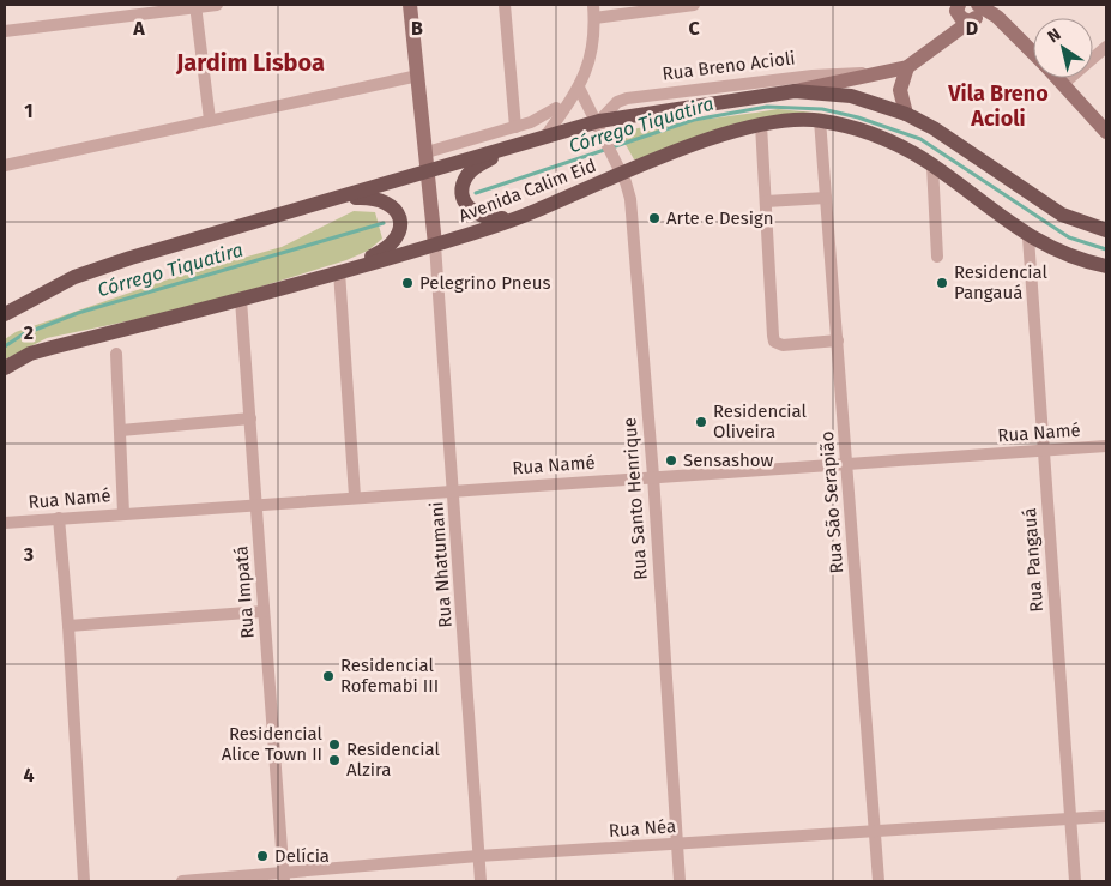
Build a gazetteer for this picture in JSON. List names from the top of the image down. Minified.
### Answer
{"streets":{"main road":["Avenida Calim Eid"],"street":["Rua Breno Acioli","Rua Namé","Rua Santo Henrique","Rua São Serapião","Rua Pangauá","Rua Nhatumani","Rua Impatá","Rua Néa"]},"crossings":[["Rua Breno Acioli","Rua Santo Henrique"],["Avenida Calim Eid","Rua Santo Henrique"],["Avenida Calim Eid","Rua São Serapião"],["Avenida Calim Eid","Rua Pangauá"],["Avenida Calim Eid","Rua Nhatumani"],["Avenida Calim Eid","Rua Impatá"],["Rua Namé","Rua Santo Henrique"],["Rua Namé","Rua São Serapião"],["Rua Namé","Rua Pangauá"],["Rua Namé","Rua Nhatumani"],["Rua Namé","Rua Impatá"],["Rua Santo Henrique","Rua Néa"],["Rua São Serapião","Rua Néa"],["Rua Pangauá","Rua Néa"],["Rua Nhatumani","Rua Néa"],["Rua Impatá","Rua Néa"]],"districts":["Jardim Lisboa","Vila Breno Acioli"],"water":["Córrego Tiquatira"],"places":["Arte e Design","Pelegrino Pneus","Residencial Pangauá","Residencial Oliveira","Sensashow","Residencial Rofemabi III","Residencial Alice Town II","Residencial Alzira","Delícia"],"north":"top left","grid":{"columns":["A","B","C","D"],"rows":["1","2","3","4"]}}
